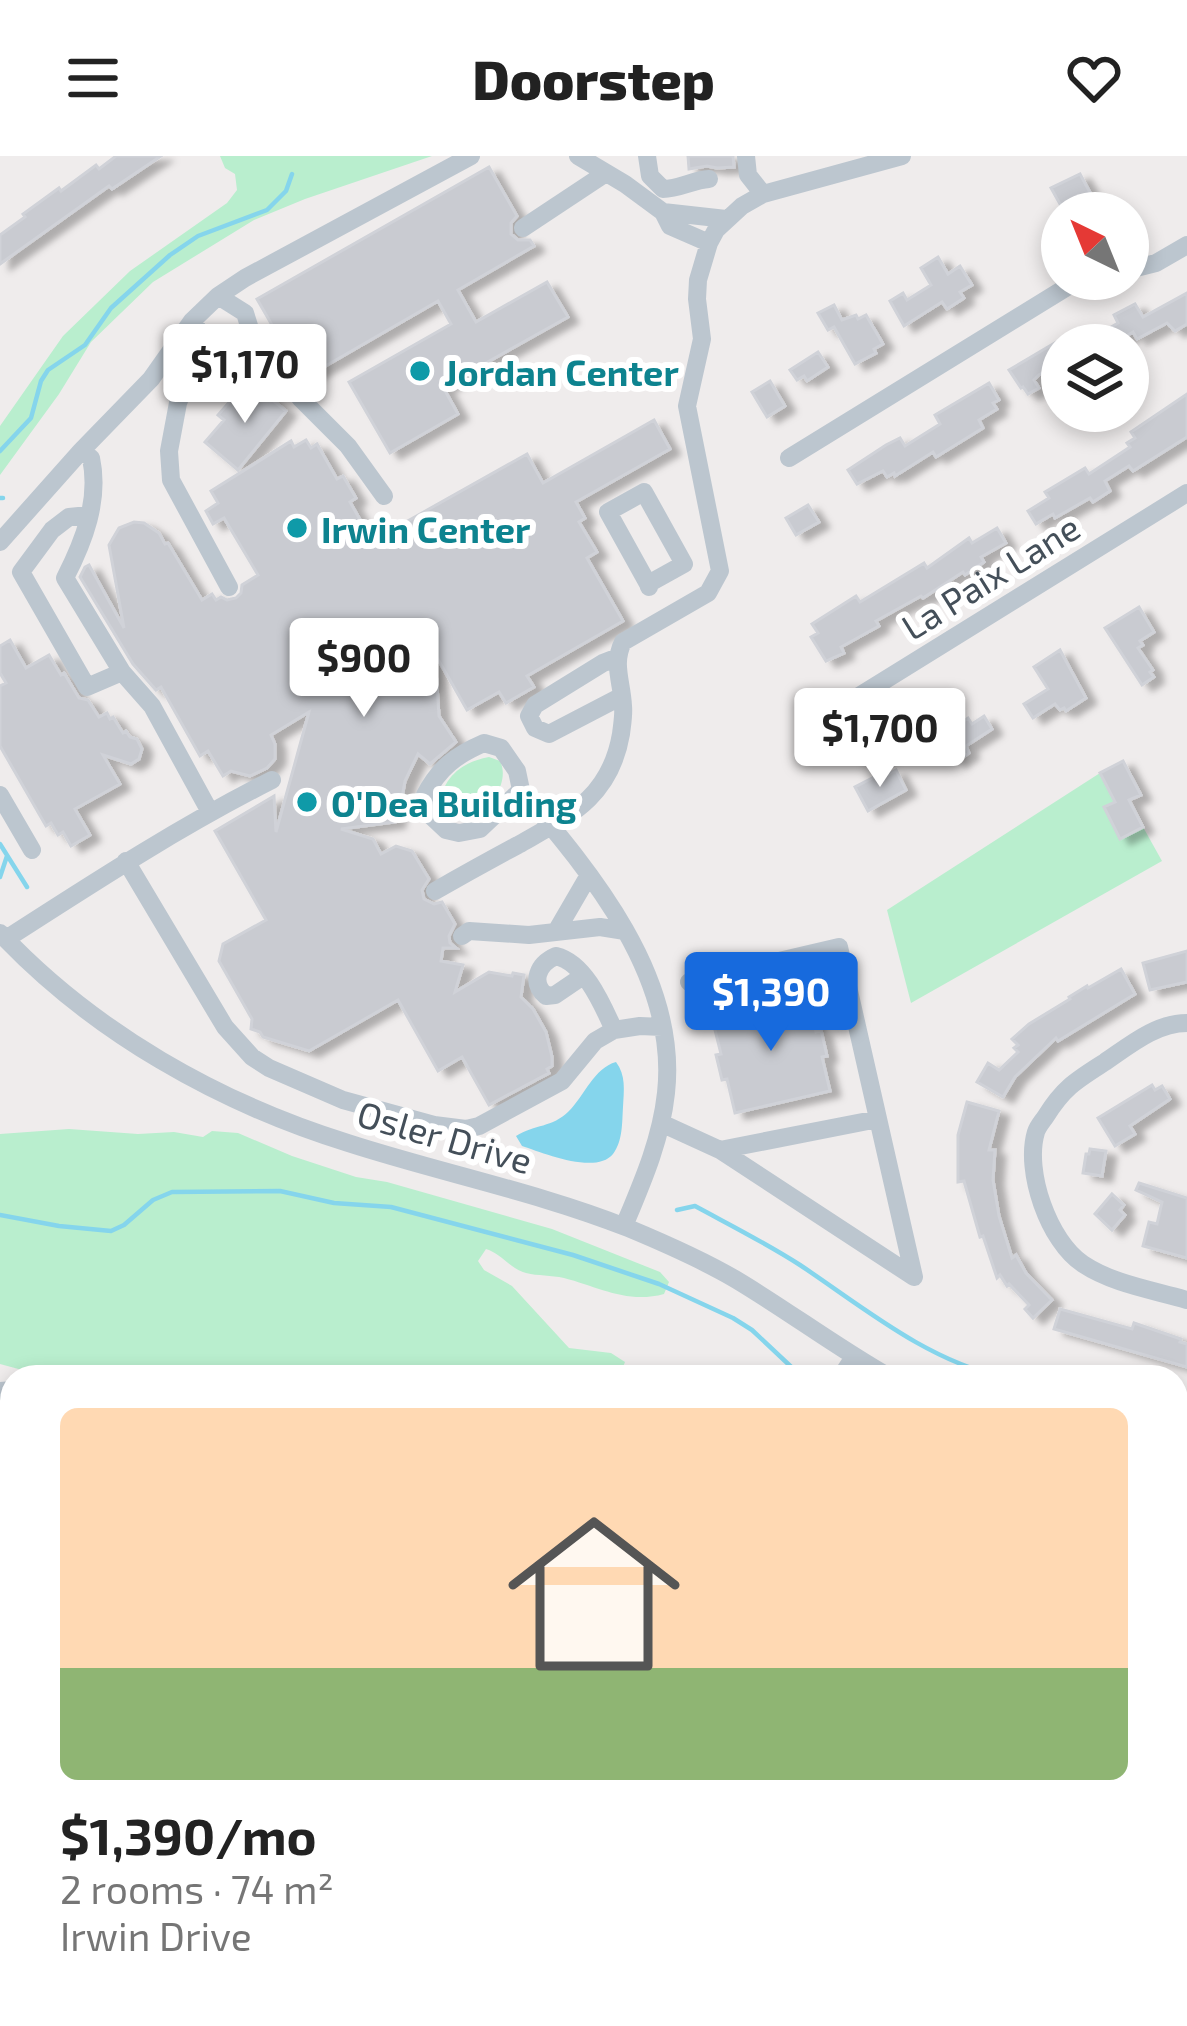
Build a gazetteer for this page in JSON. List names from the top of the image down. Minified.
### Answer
{"streets":{"street":["La Paix Lane","Osler Drive"]},"places":["Jordan Center","Irwin Center","O'Dea Building"],"north":"top left","page":{"header":"Doorstep","price":["$1,170","$900","$1,700","$1,390"],"list":[{"name":"$1,390/mo","note":"2 rooms · 74 m² · Irwin Drive"}]}}
